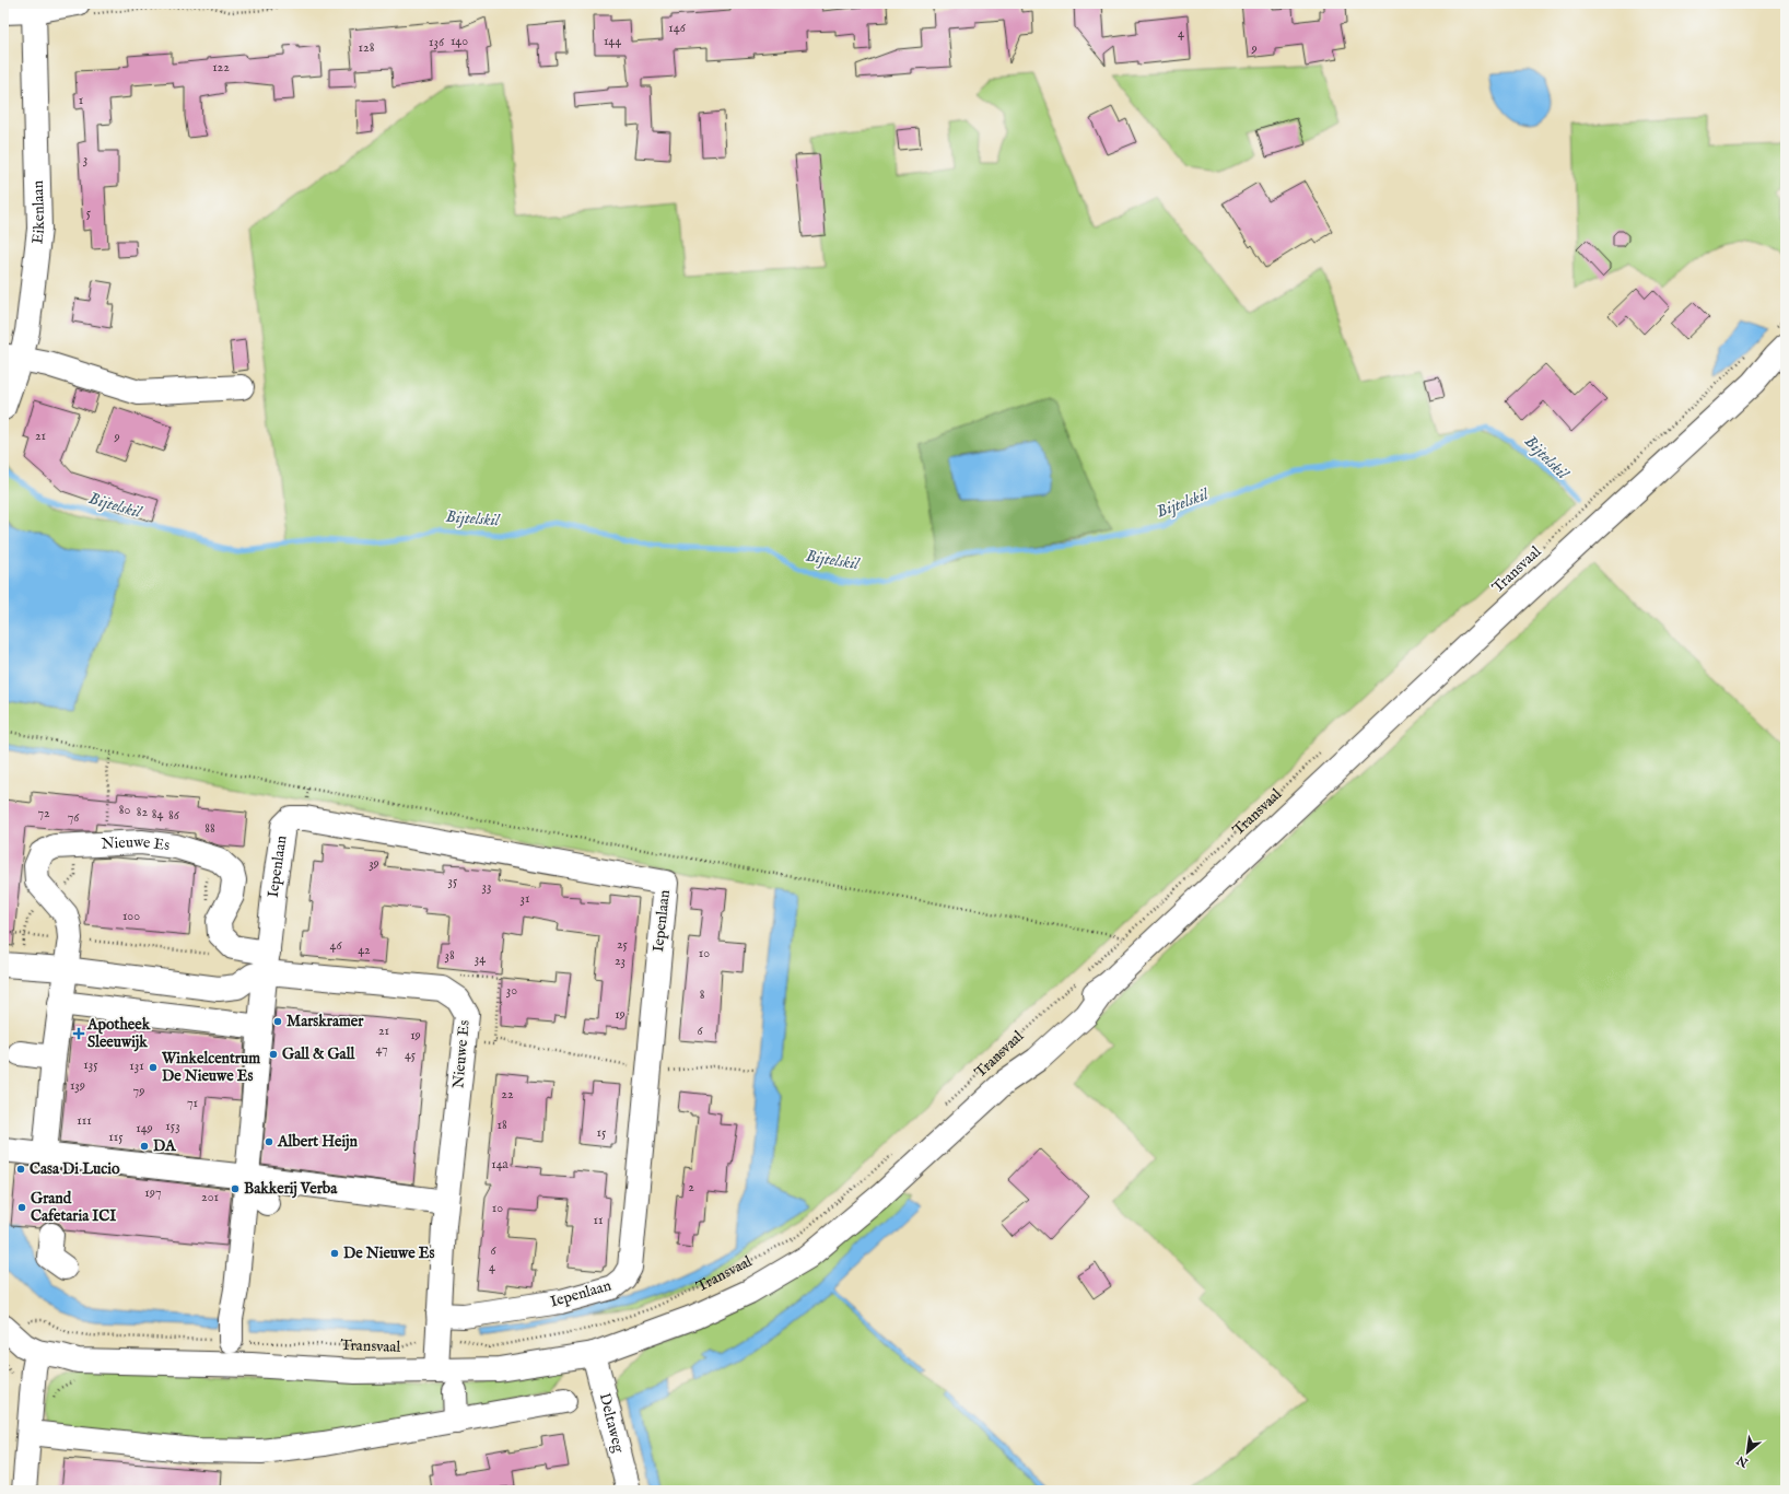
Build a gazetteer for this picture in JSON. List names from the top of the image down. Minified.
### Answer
{"streets":{"street":["Eikenlaan","Transvaal","Nieuwe Es","Iepenlaan","Deltaweg"]},"crossings":[["Transvaal","Nieuwe Es"],["Transvaal","Deltaweg"],["Nieuwe Es","Iepenlaan"]],"water":["Bijtelskil"],"places":{"other":["Marskramer","Gall & Gall","Winkelcentrum De Nieuwe Es","Albert Heijn","DA","Casa Di Lucio","Bakkerij Verba","Grand Cafetaria ICI","De Nieuwe Es"],"health":["Apotheek Sleeuwijk"]},"house_numbers":["146","4","140","144","136","128","9","122","1","3","5","21","9","80","82","72","84","86","76","88","39","35","33","31","100","25","46","42","10","38","34","23","30","8","19","21","6","19","47","45","135","131","139","79","22","71","111","18","153","149","15","115","14a","2","197","201","10","11","6","4"],"north":"bottom left"}
